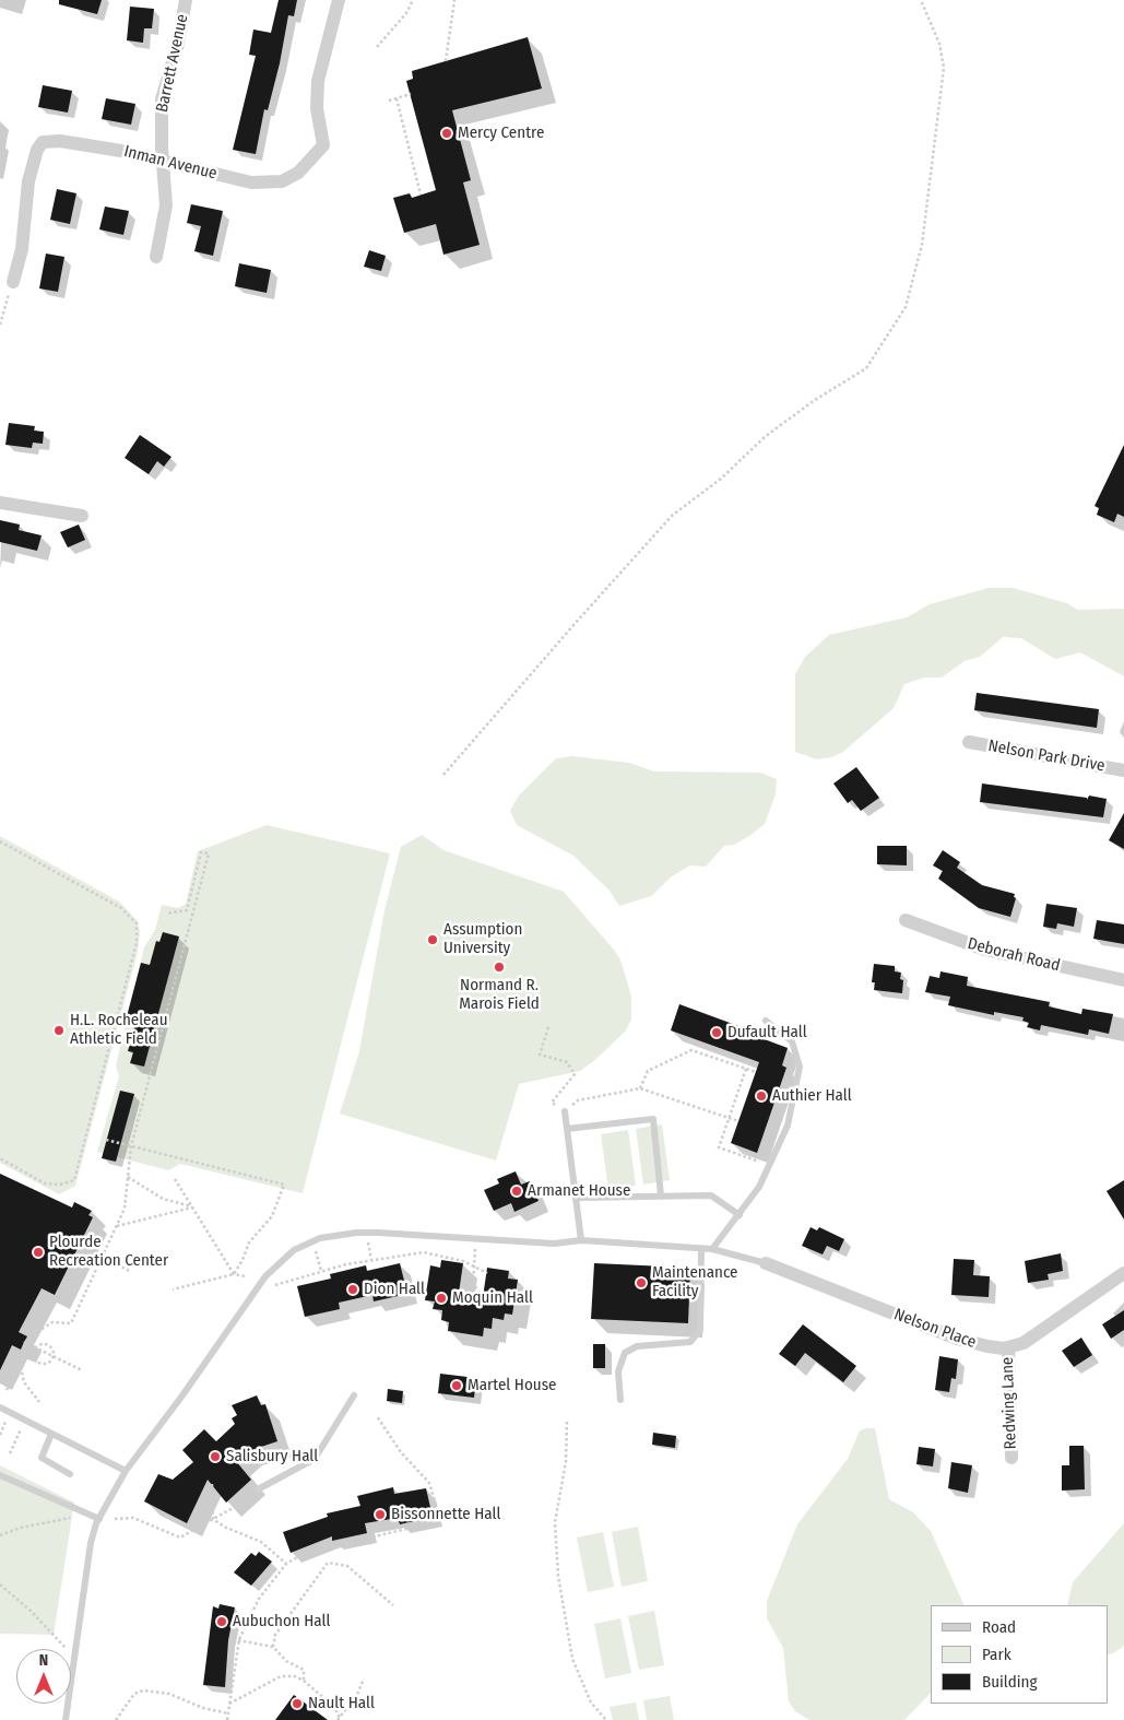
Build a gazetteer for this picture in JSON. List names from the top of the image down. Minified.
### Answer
{"streets":{"street":["Barrett Avenue","Inman Avenue","Nelson Park Drive","Deborah Road","Nelson Place","Redwing Lane"]},"crossings":[["Barrett Avenue","Inman Avenue"],["Nelson Place","Redwing Lane"]],"places":["Mercy Centre","Assumption University","Normand R. Marois Field","H.L. Rocheleau Athletic Field","Dufault Hall","Authier Hall","Armanet House","Plourde Recreation Center","Maintenance Facility","Dion Hall","Moquin Hall","Martel House","Salisbury Hall","Bissonnette Hall","Aubuchon Hall","Nault Hall"],"legend":["Road","Park","Building"],"north":"top"}
